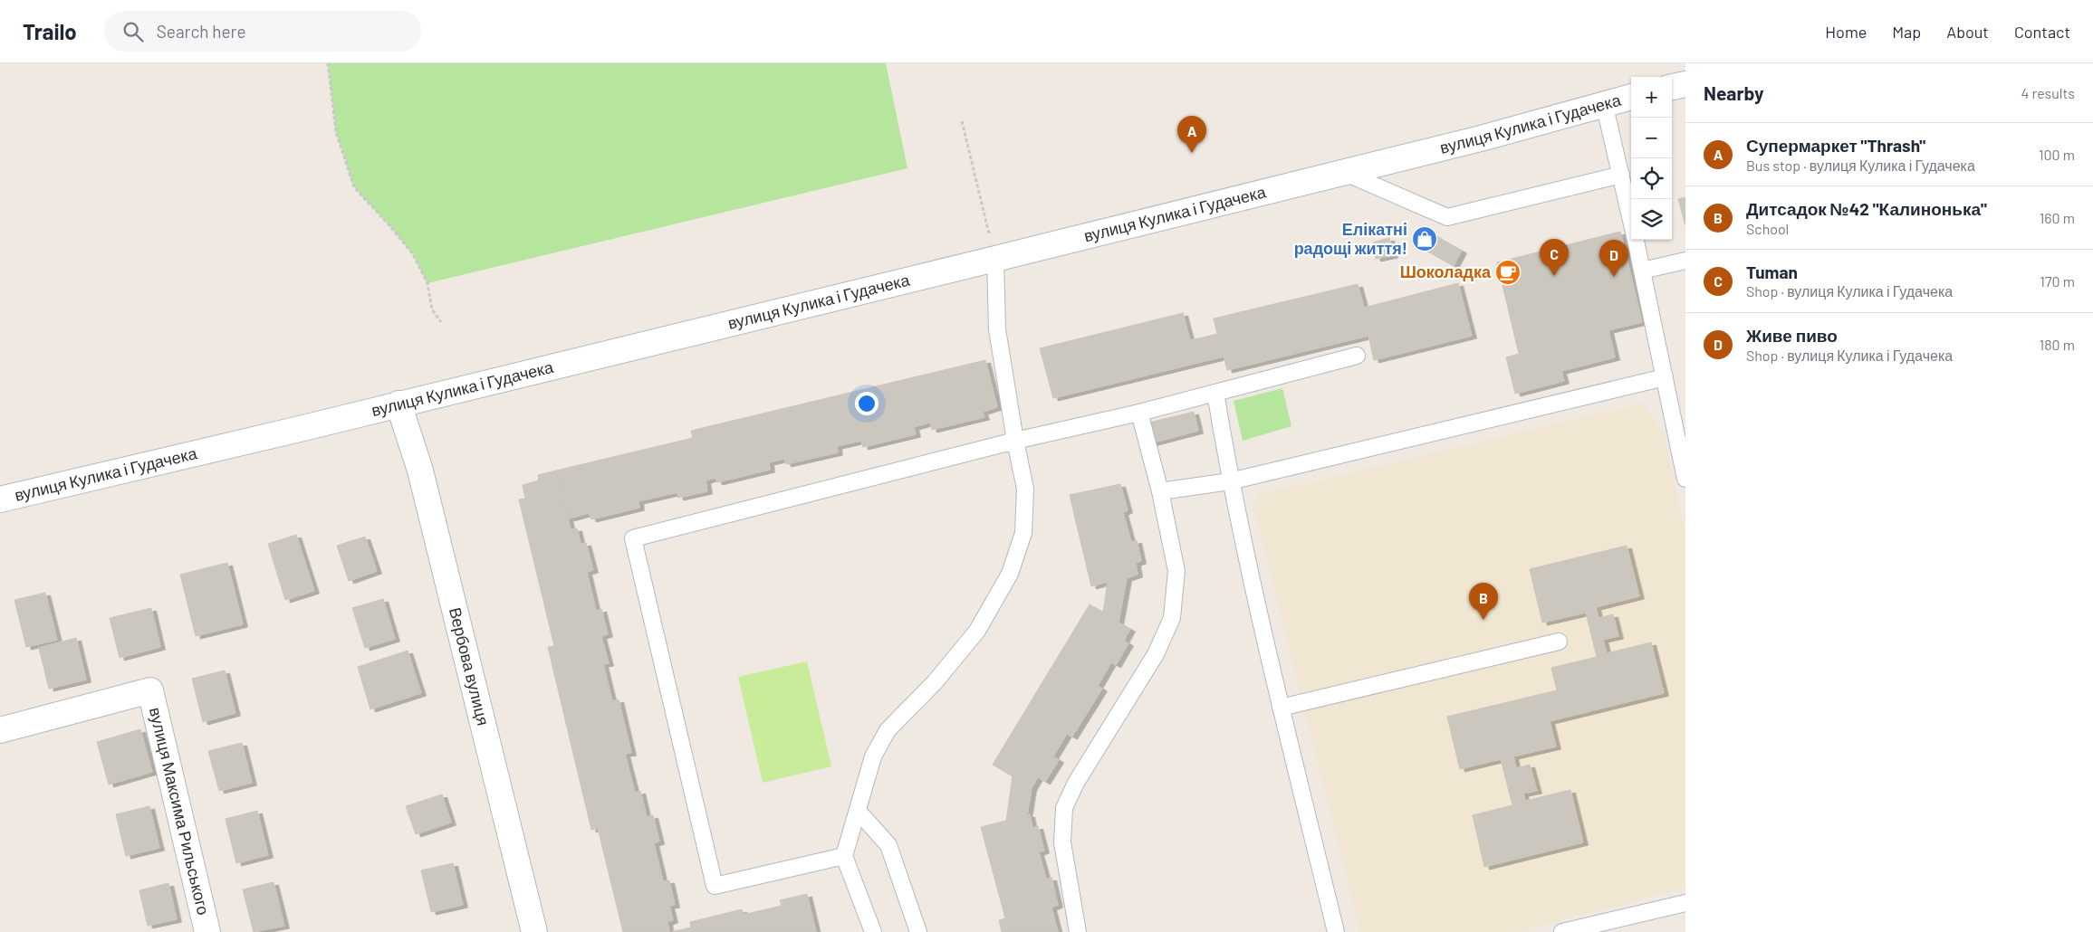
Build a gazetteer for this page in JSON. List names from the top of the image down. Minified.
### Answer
{"streets":{"main road":["вулиця Кулика і Гудачека","Вербова вулиця","вулиця Максима Рильського"]},"crossings":[["вулиця Кулика і Гудачека","Вербова вулиця"]],"places":{"shop":["Елікатні радощі життя!"],"cafe":["Шоколадка"]},"page":{"header":"Trailo","search":"Search here","nav":["Home","Map","About","Contact"],"heading":["Nearby","4 results"],"map_buttons":["+","−"],"pins":["A","C","D","B"],"list":[{"mark":"A","name":"Супермаркет \"Thrash\"","note":"Bus stop · вулиця Кулика і Гудачека","value":"100 m"},{"mark":"B","name":"Дитсадок №42 \"Калинонька\"","note":"School","value":"160 m"},{"mark":"C","name":"Tuman","note":"Shop · вулиця Кулика і Гудачека","value":"170 m"},{"mark":"D","name":"Живе пиво","note":"Shop · вулиця Кулика і Гудачека","value":"180 m"}]}}
